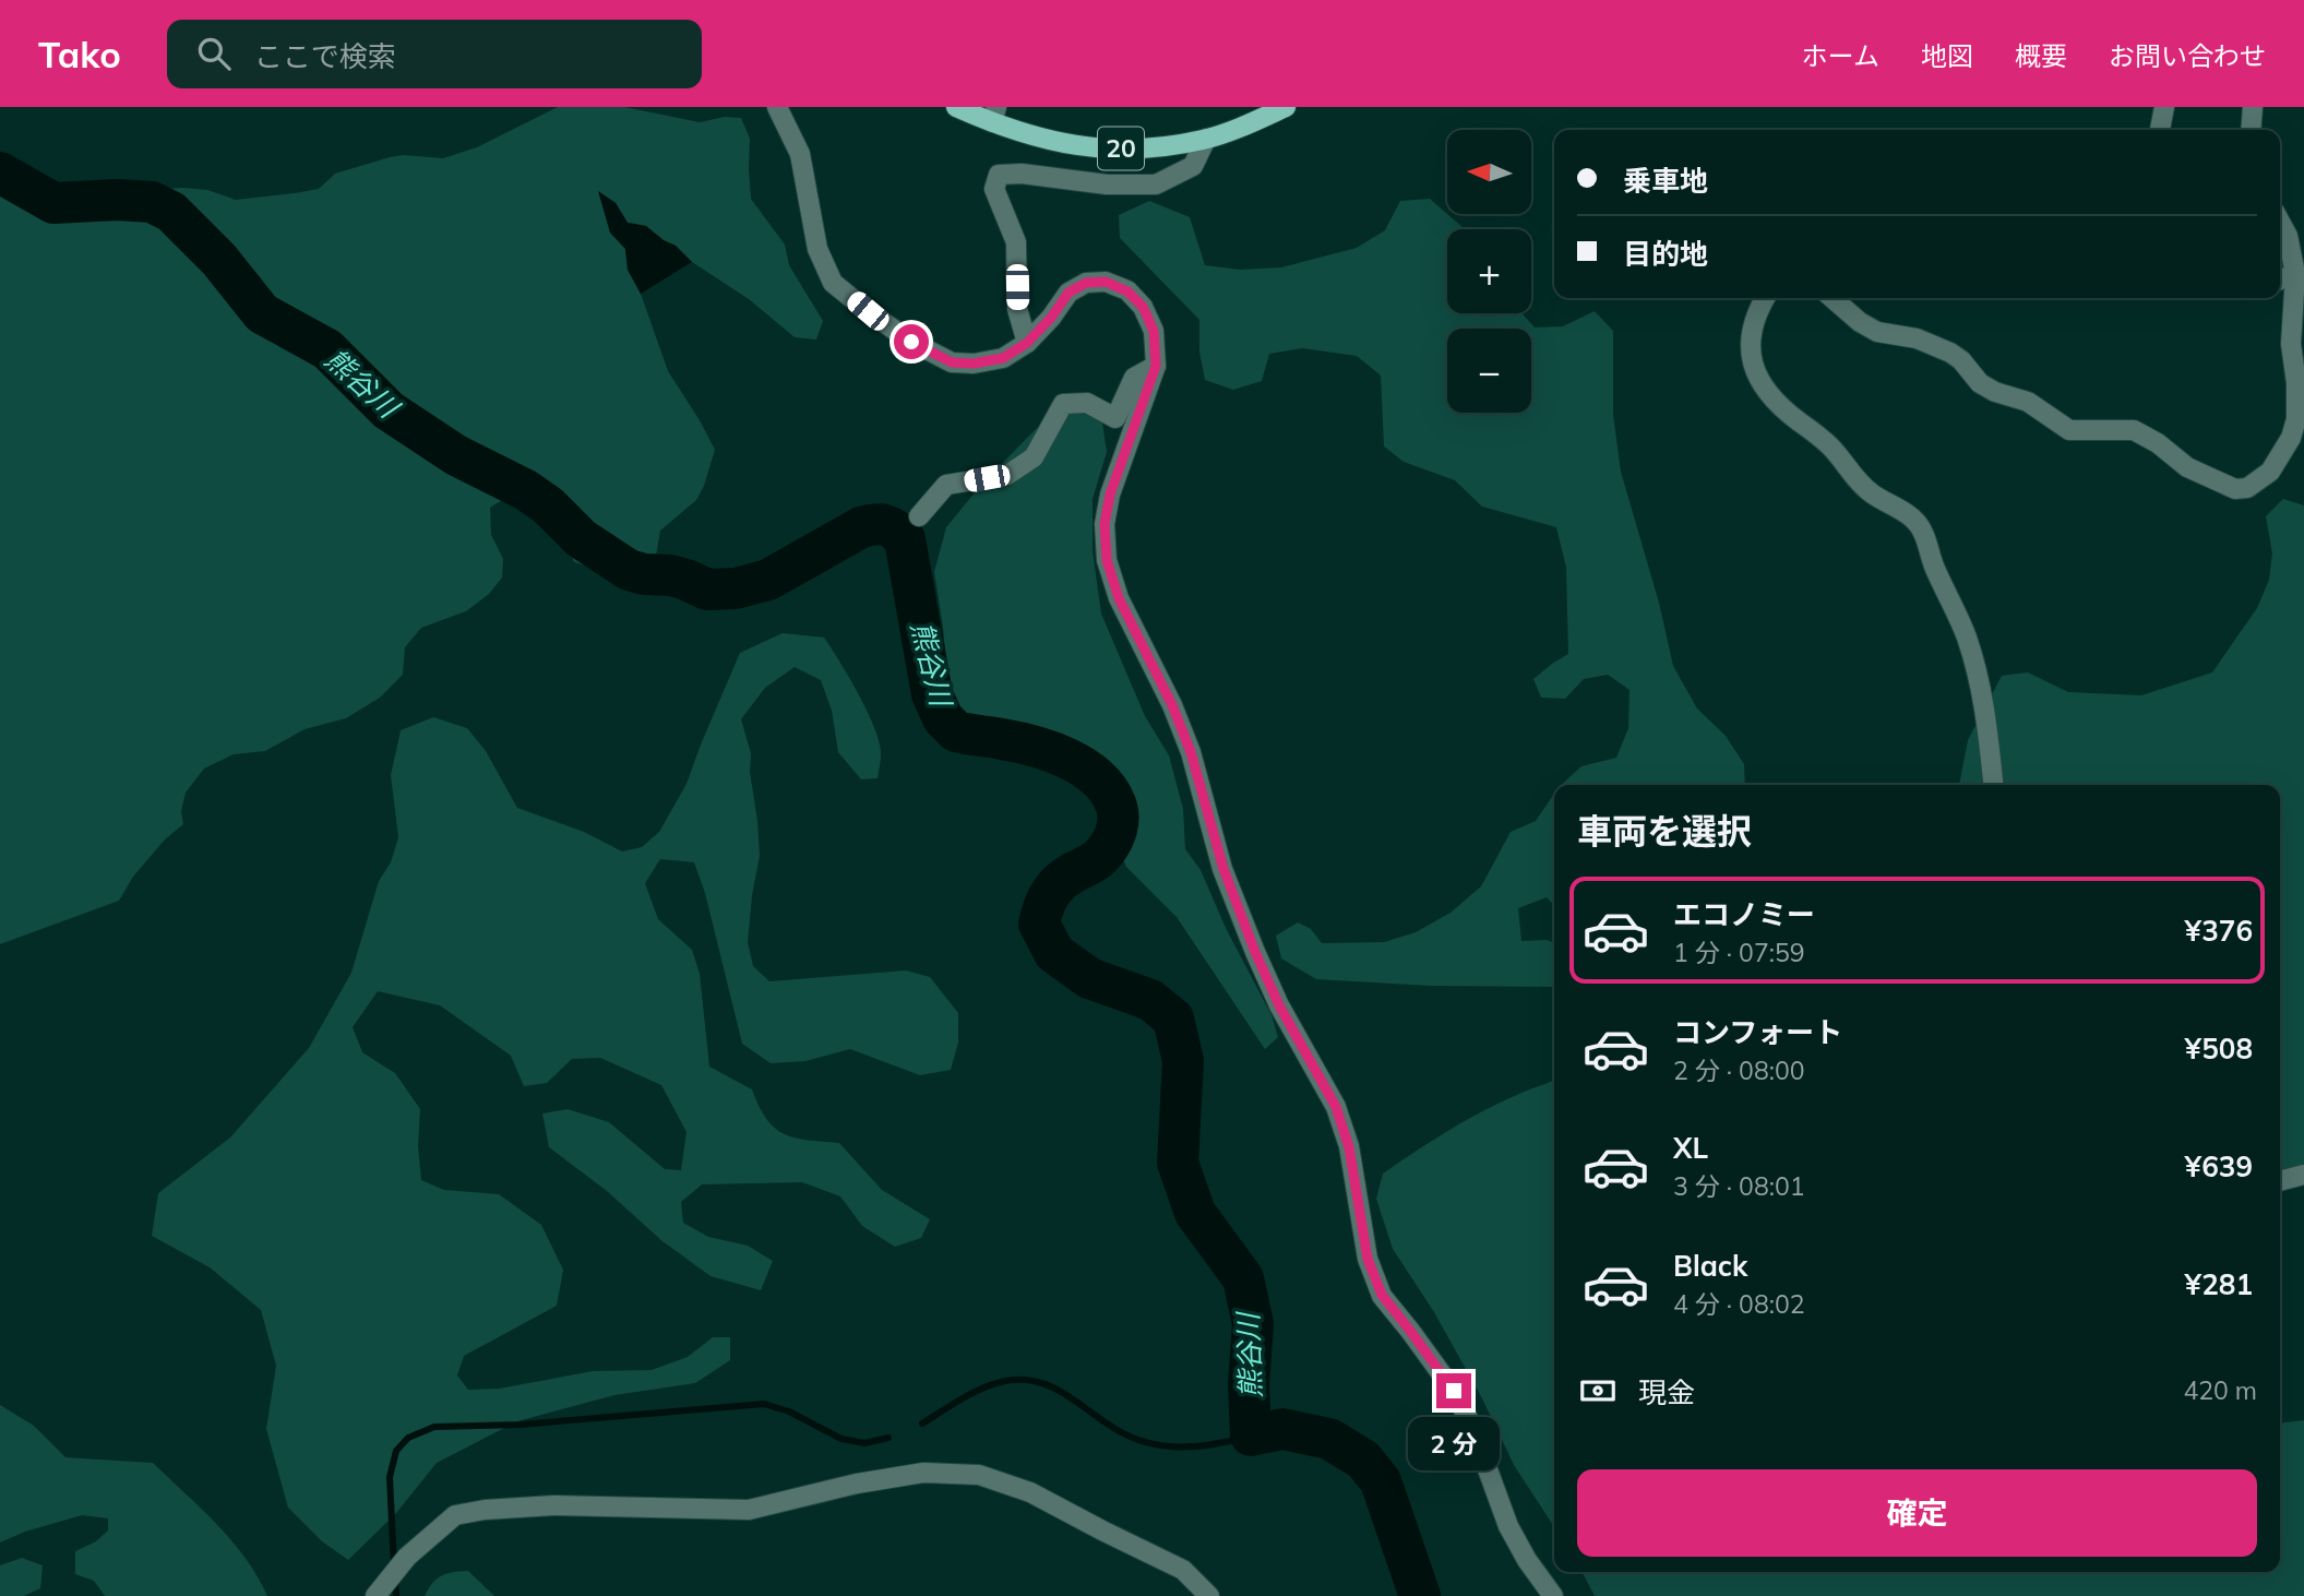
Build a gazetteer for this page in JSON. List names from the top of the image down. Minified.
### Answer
{"streets":{"main road":["20"]},"water":["熊谷川"],"north":"left","page":{"header":"Tako","search":"ここで検索","nav":["ホーム","地図","概要","お問い合わせ"],"map_buttons":["+","−"],"banner":["乗車地","目的地"],"heading":"車両を選択","list":[{"name":"エコノミー","note":"1 分 · 07:59","value":"¥376"},{"name":"コンフォート","note":"2 分 · 08:00","value":"¥508"},{"name":"XL","note":"3 分 · 08:01","value":"¥639"},{"name":"Black","note":"4 分 · 08:02","value":"¥281"}],"pay":["現金","420 m"],"bubble":"2 分","buttons":"確定"}}
